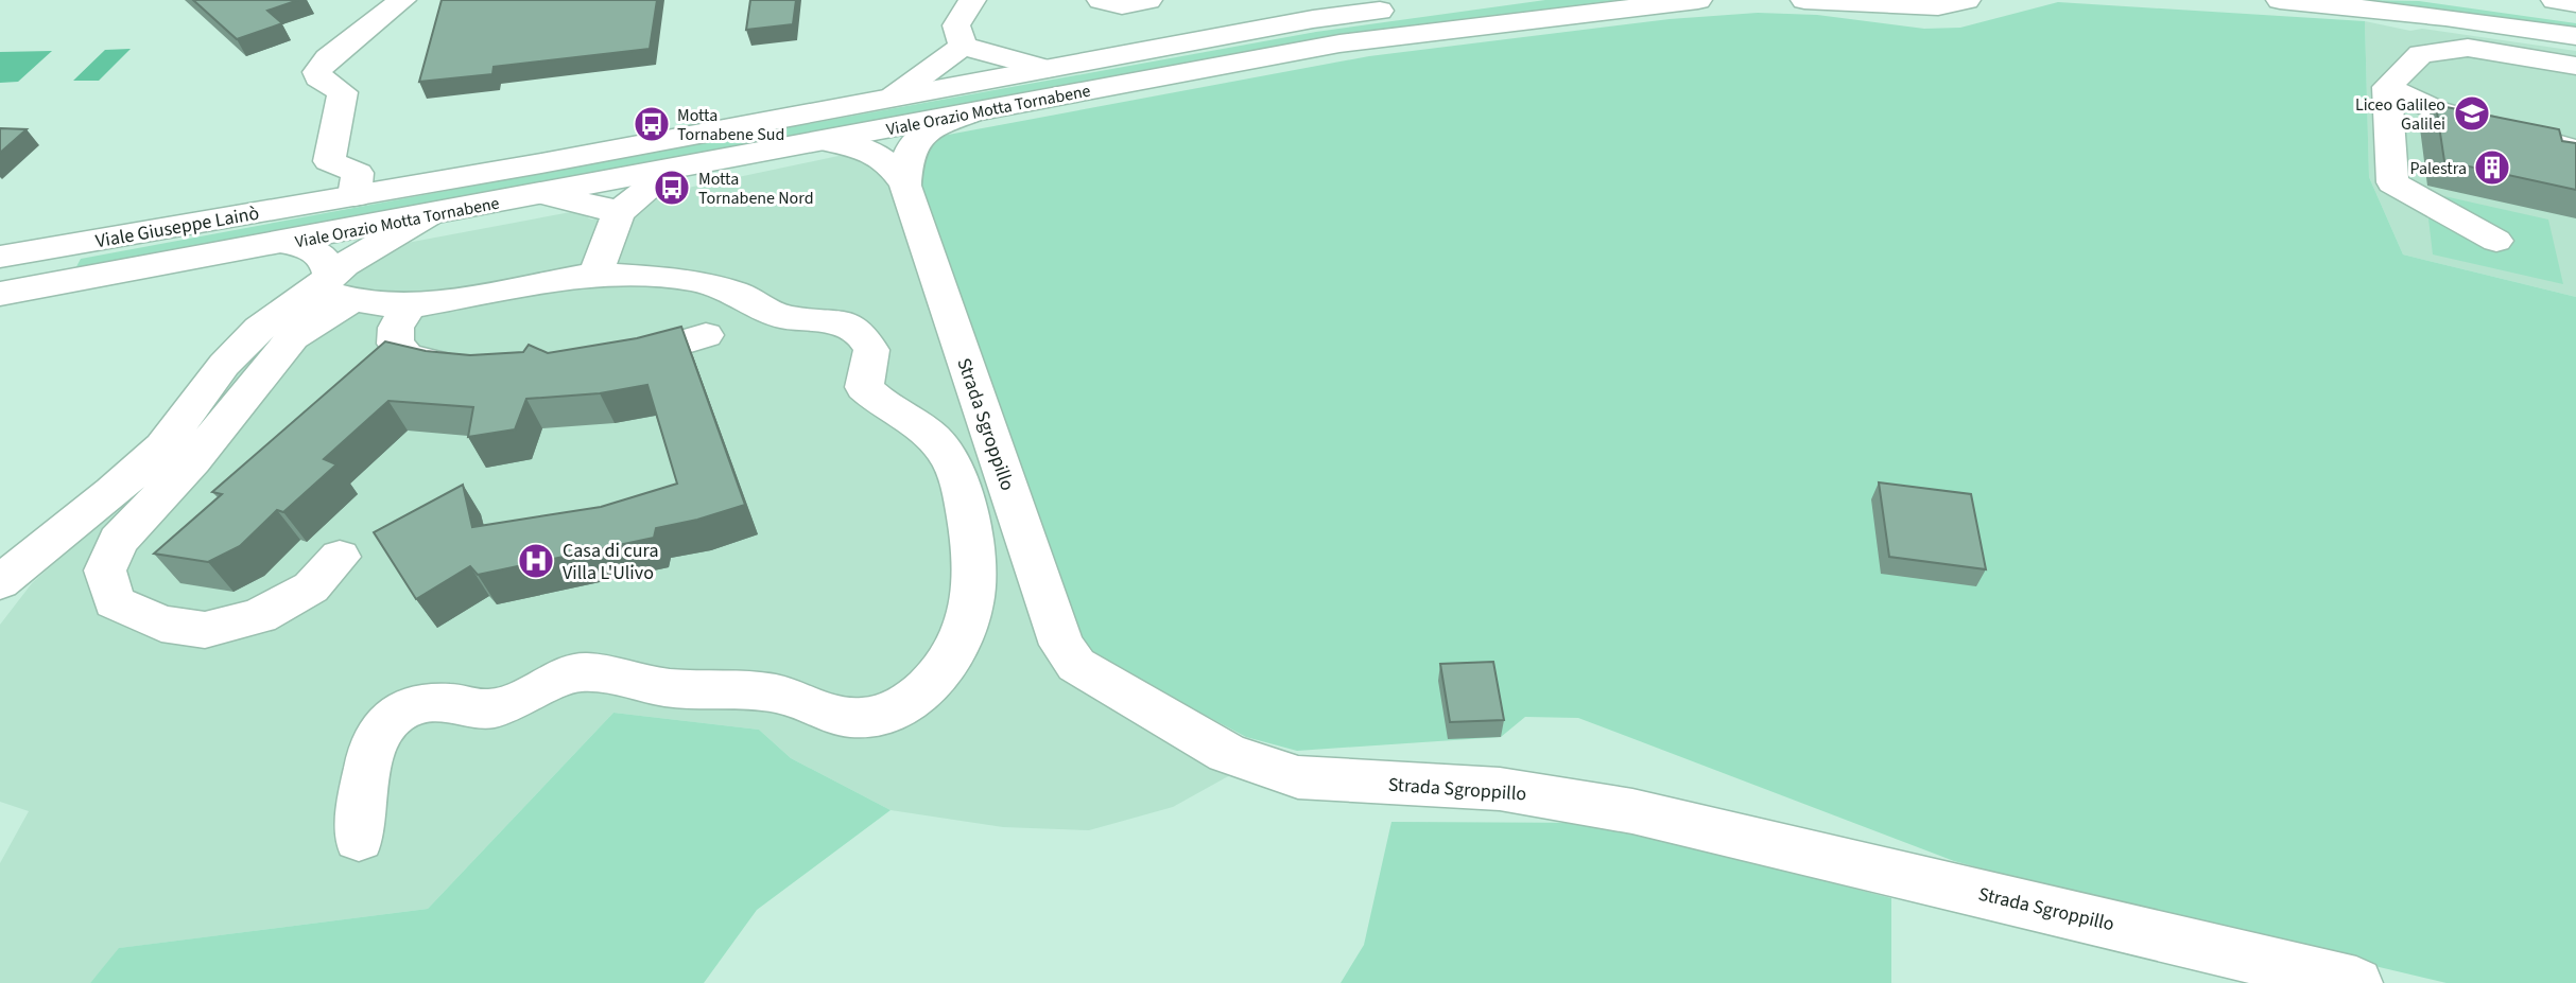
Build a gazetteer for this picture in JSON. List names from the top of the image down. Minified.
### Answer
{"streets":{"main road":["Viale Orazio Motta Tornabene","Viale Giuseppe Lainò","Strada Sgroppillo"]},"crossings":[["Viale Orazio Motta Tornabene","Viale Giuseppe Lainò"]],"places":{"school or university":["Liceo Galileo Galilei"],"bus stop":["Motta Tornabene Sud","Motta Tornabene Nord"],"building":["Palestra"],"hospital":["Casa di cura Villa L'Ulivo"]}}
